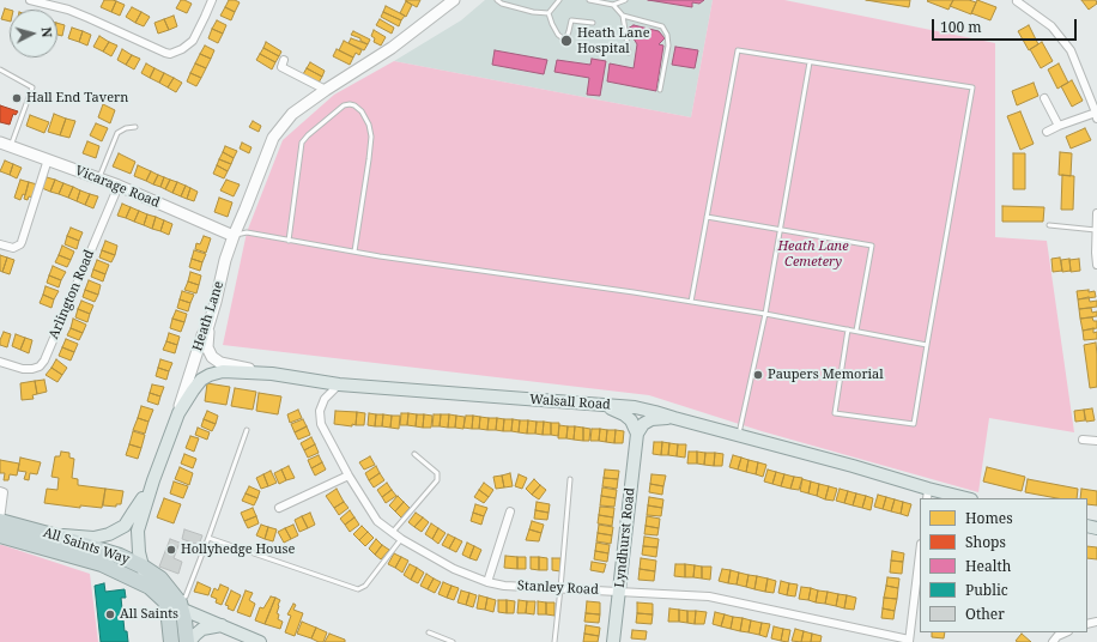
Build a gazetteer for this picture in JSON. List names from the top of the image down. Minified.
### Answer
{"streets":{"highway":["All Saints Way"],"main road":["Vicarage Road","Heath Lane","Walsall Road","Lyndhurst Road"],"street":["Arlington Road","Stanley Road"]},"crossings":[["Vicarage Road","Arlington Road"],["Vicarage Road","Heath Lane"],["Heath Lane","Walsall Road"],["Heath Lane","All Saints Way"],["Walsall Road","Stanley Road"],["Lyndhurst Road","Stanley Road"]],"parks":["Heath Lane Cemetery"],"places":["Heath Lane Hospital","Hall End Tavern","Paupers Memorial","Hollyhedge House","All Saints"],"legend":["Homes","Shops","Health","Public","Other"],"scale_bar":"100 m","north":"right"}
